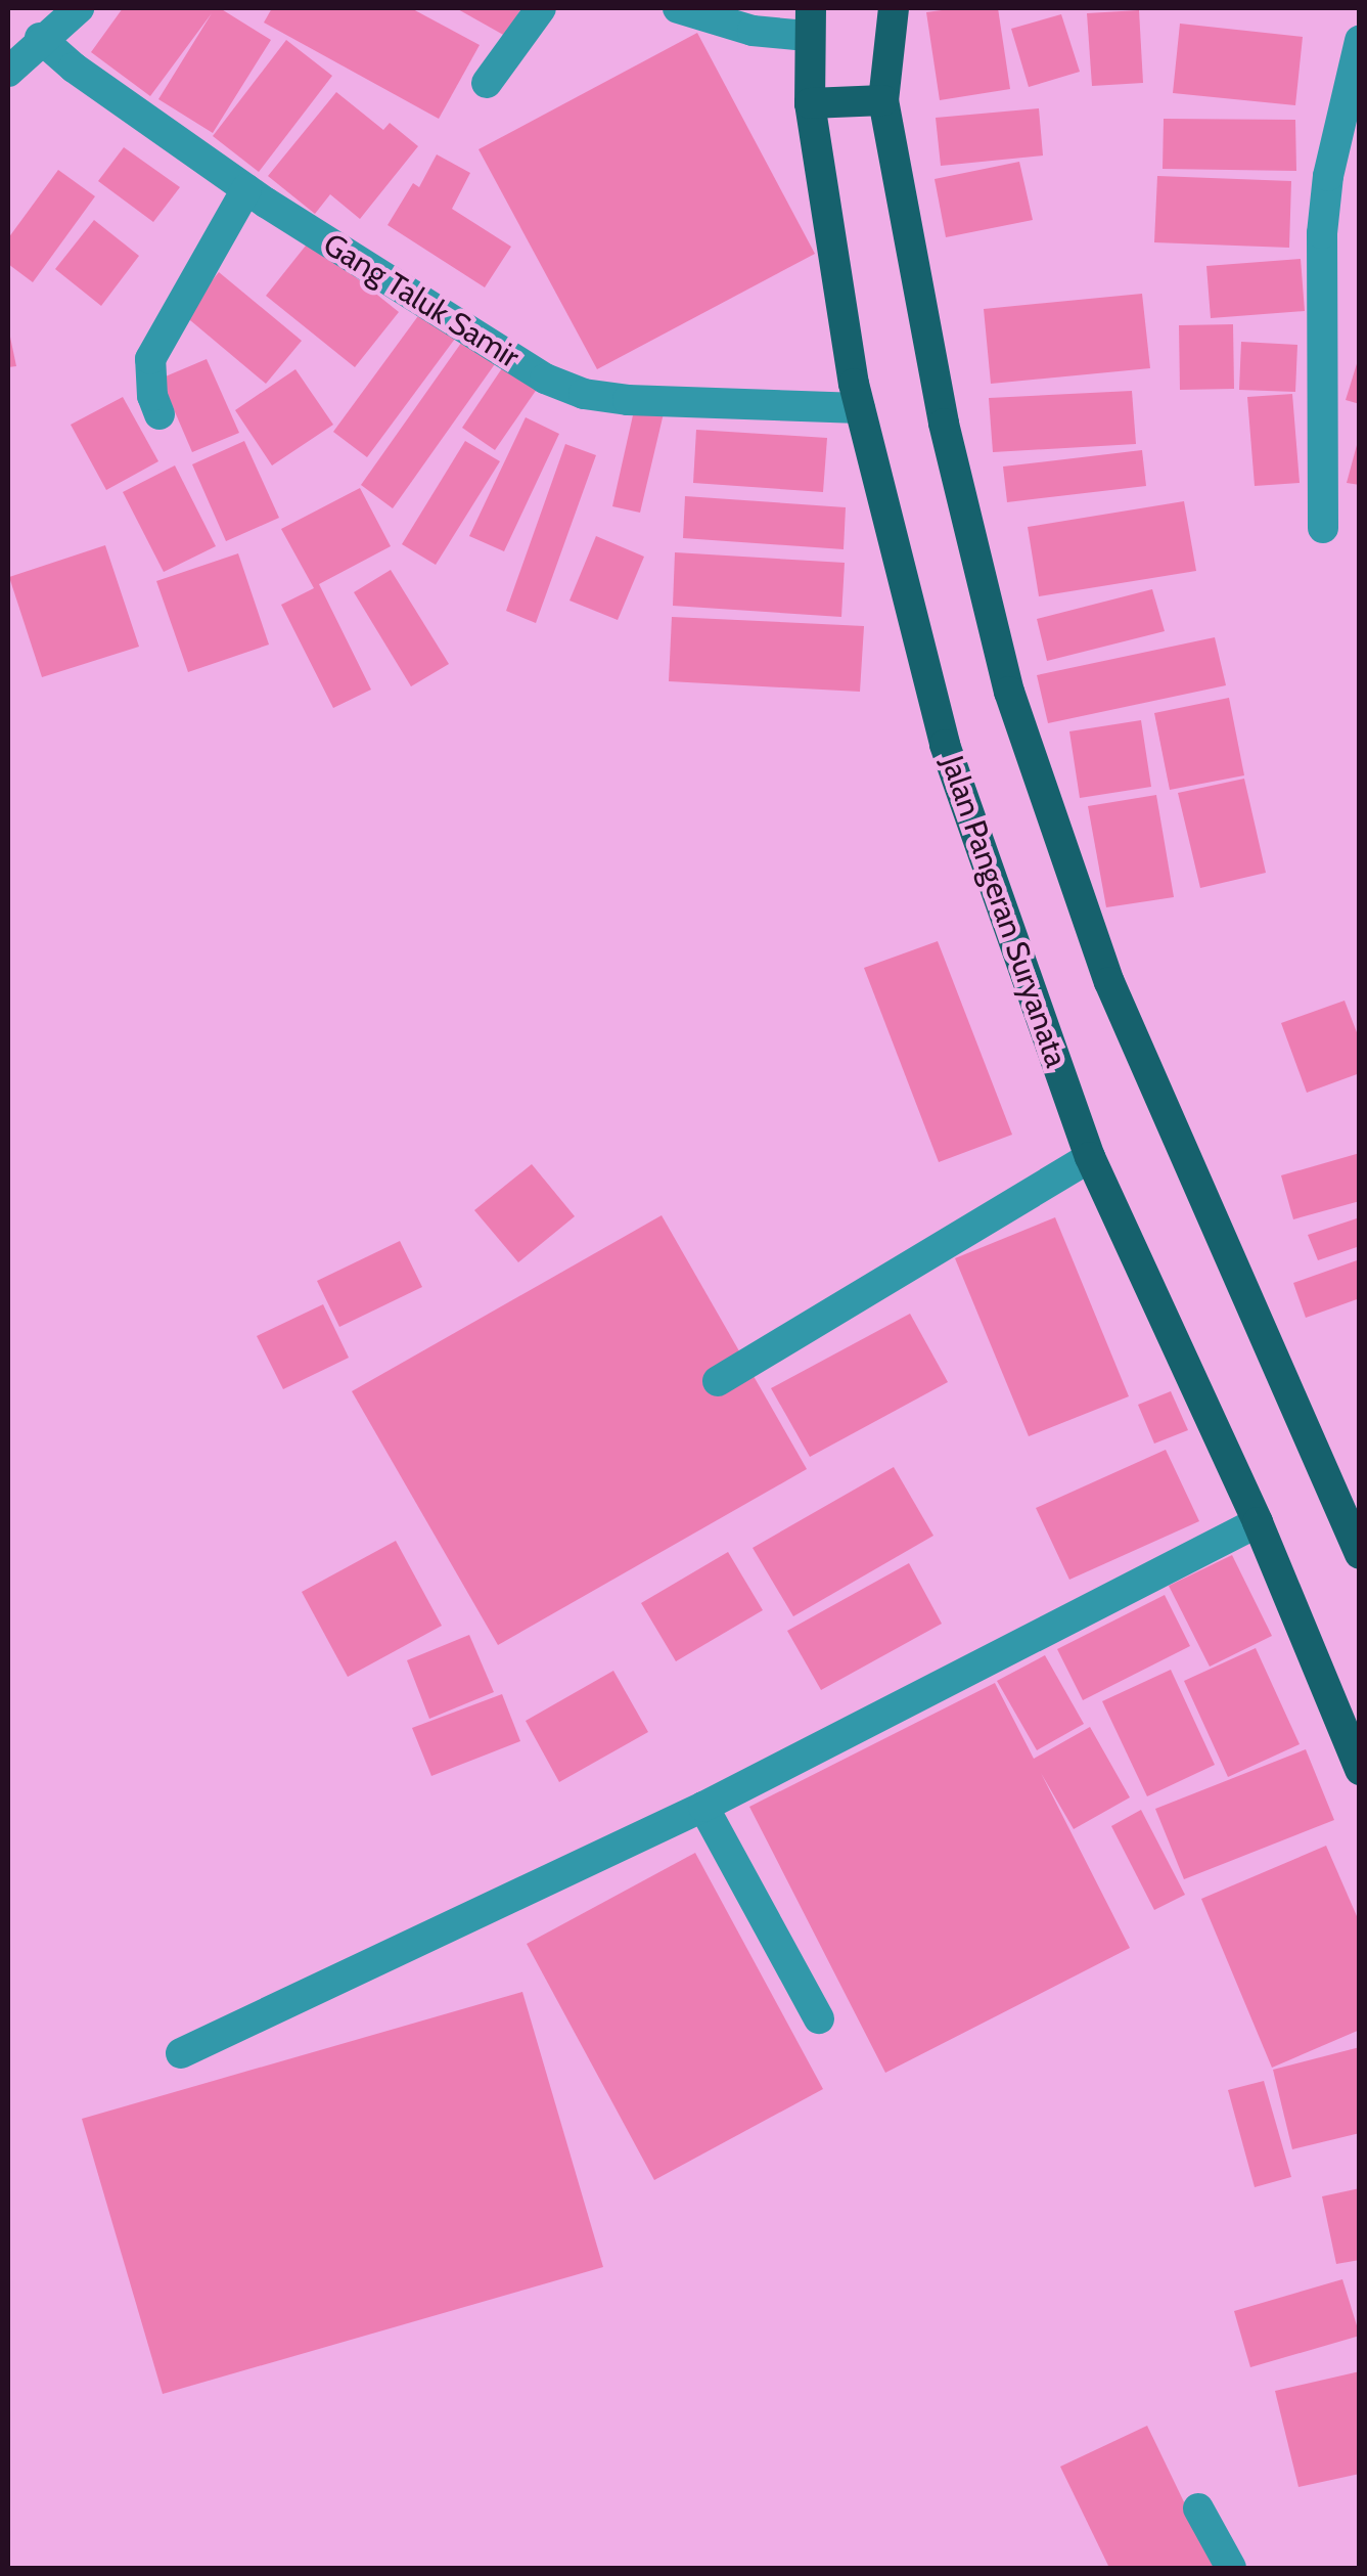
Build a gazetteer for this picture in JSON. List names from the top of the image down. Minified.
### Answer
{"streets":{"main road":["Jalan Pangeran Suryanata"],"street":["Gang Taluk Samir"]},"crossings":[["Gang Taluk Samir","Jalan Pangeran Suryanata"]]}
